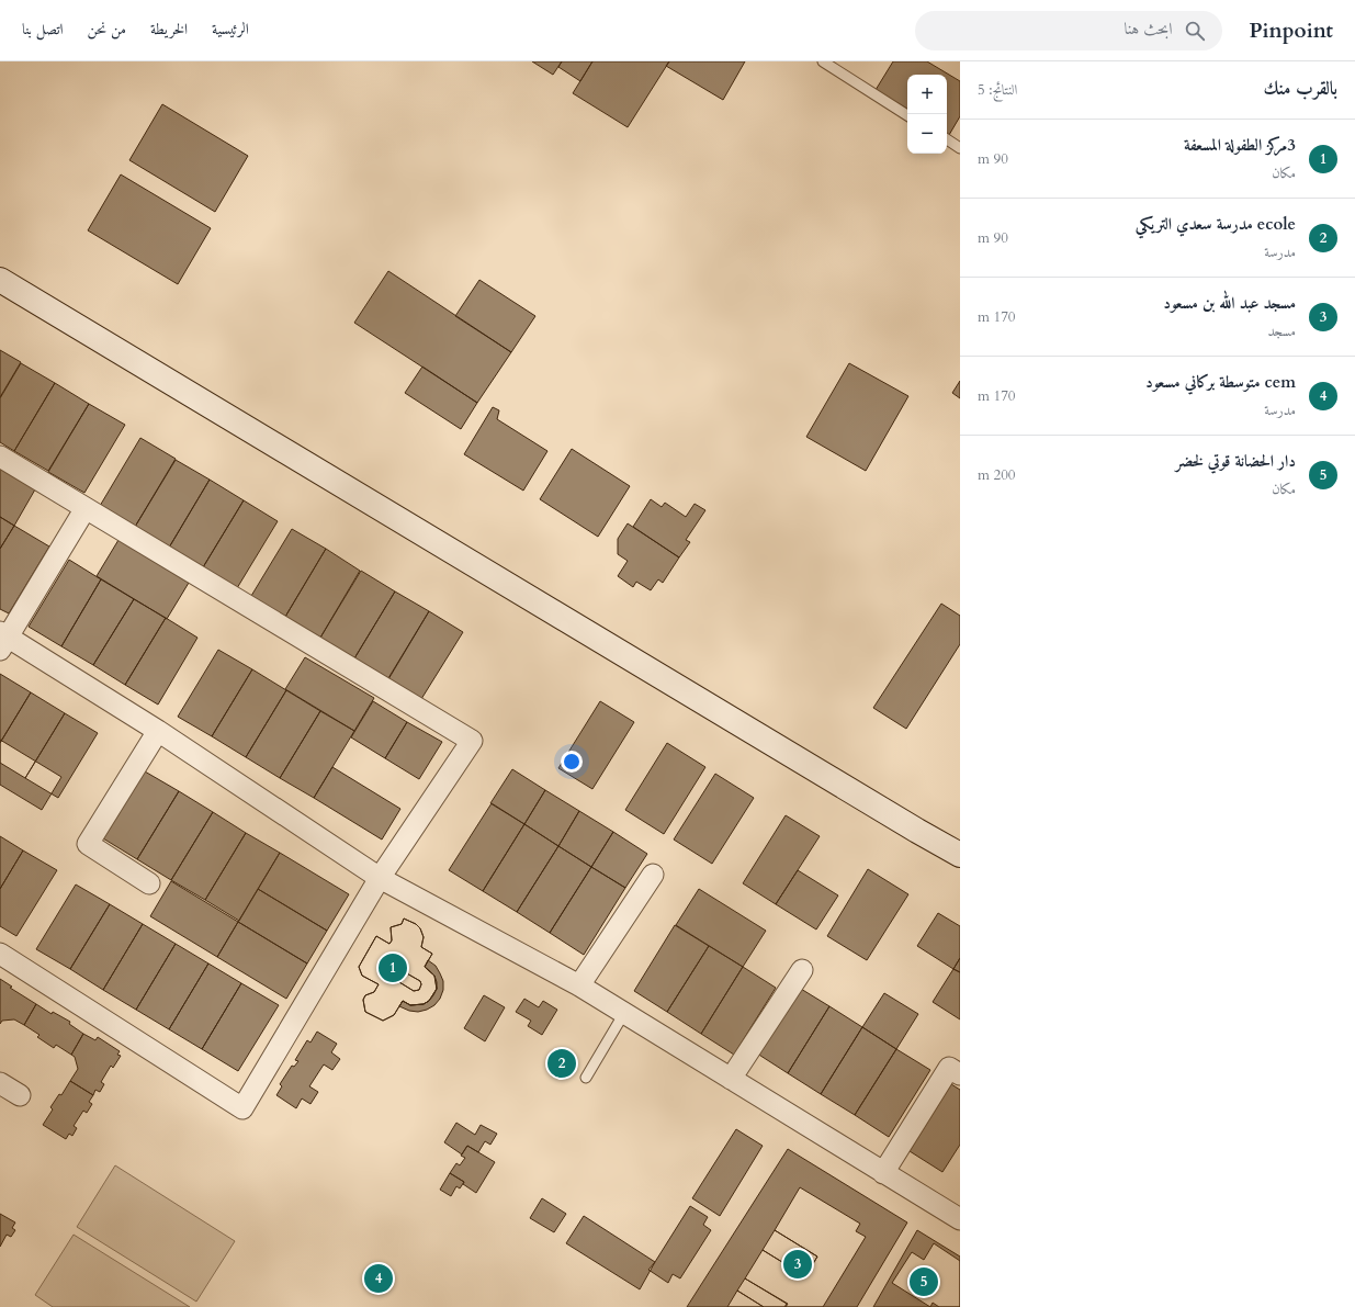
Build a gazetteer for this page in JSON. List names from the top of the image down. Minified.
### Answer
{"page":{"header":"Pinpoint","search":"ابحث هنا","nav":["الرئيسية","الخريطة","من نحن","اتصل بنا"],"heading":["بالقرب منك","النتائج: 5"],"map_buttons":["+","−"],"list":[{"mark":"1","name":"3مركز الطفولة المسعفة","note":"مكان","value":"90 m"},{"mark":"2","name":"ecole مدرسة سعدي التريكي","note":"مدرسة","value":"90 m"},{"mark":"3","name":"مسجد عبد الله بن مسعود","note":"مسجد","value":"170 m"},{"mark":"4","name":"cem متوسطة بركاني مسعود","note":"مدرسة","value":"170 m"},{"mark":"5","name":"دار الحضانة قوتي لخضر","note":"مكان","value":"200 m"}],"pins":["1","2","3","4","5"]}}
